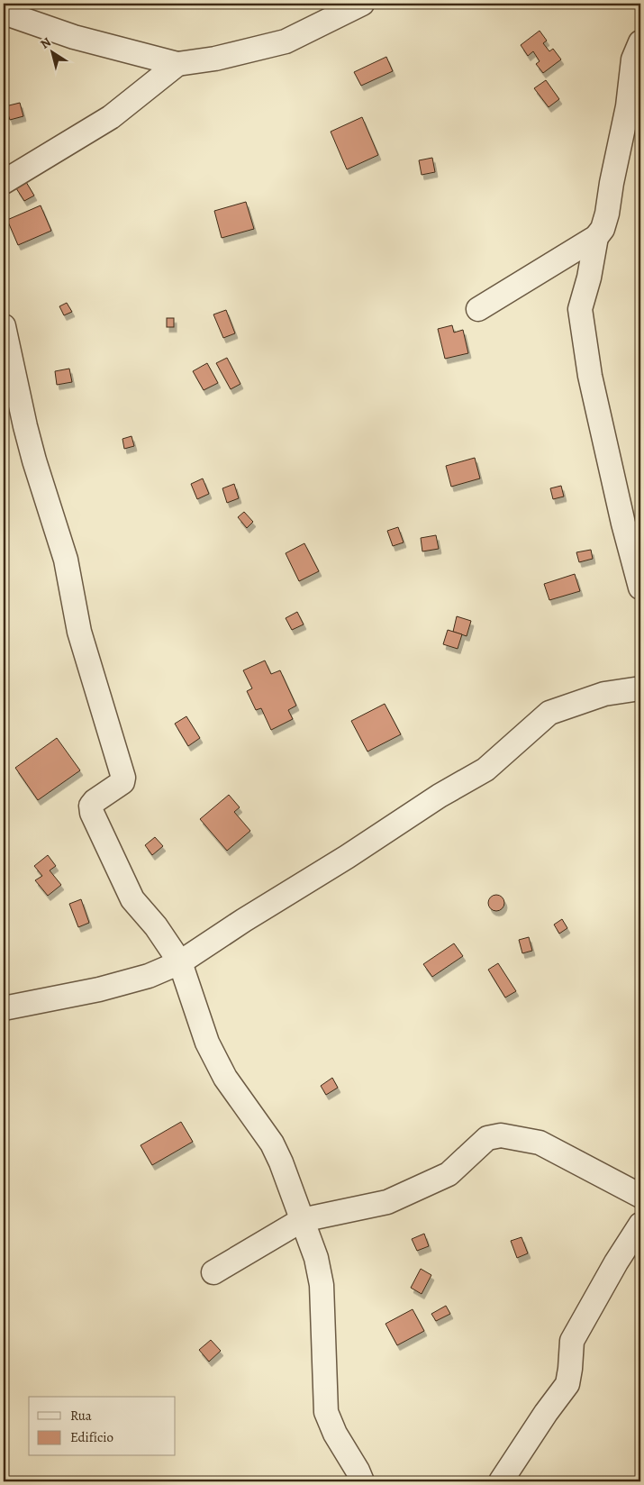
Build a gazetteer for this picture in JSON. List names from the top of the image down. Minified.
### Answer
{"legend":["Rua","Edifício"],"north":"top left"}
